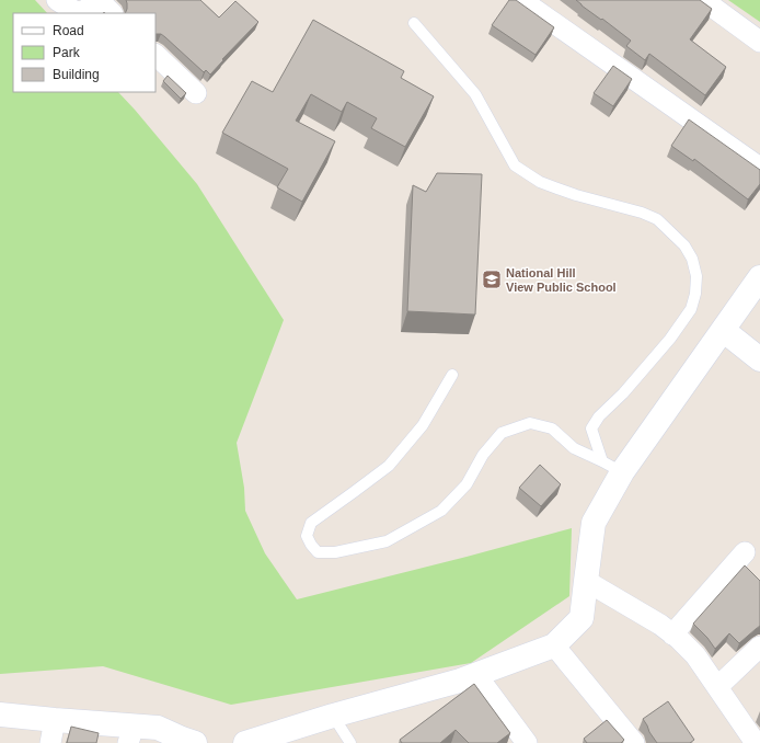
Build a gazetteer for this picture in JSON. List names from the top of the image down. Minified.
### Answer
{"places":{"school or university":["National Hill View Public School"]},"legend":["Road","Park","Building"]}
